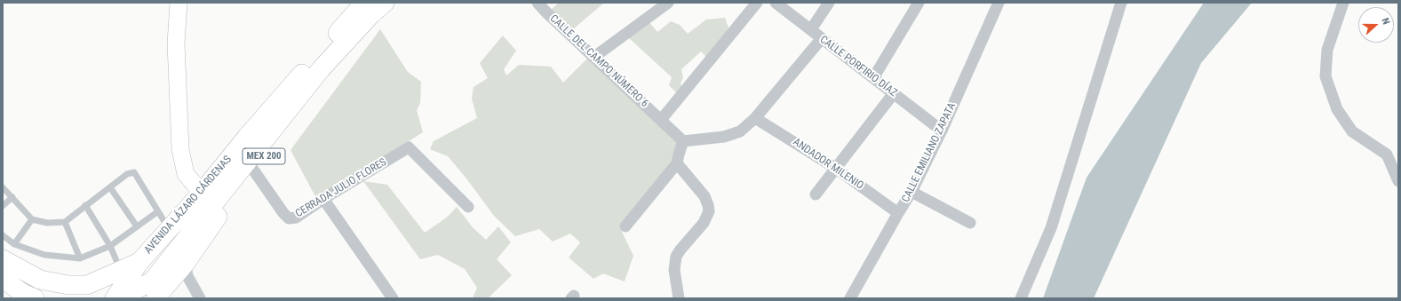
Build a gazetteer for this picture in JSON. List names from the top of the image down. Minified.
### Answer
{"streets":{"main road":["MEX 200","AVENIDA LÁZARO CÁRDENAS"],"street":["CALLE DEL CAMPO NÚMERO 6","CALLE PORFIRIO DÍAZ","CALLE EMILIANO ZAPATA","ANDADOR MILENIO","CERRADA JULIO FLORES"]},"crossings":[["CALLE PORFIRIO DÍAZ","CALLE EMILIANO ZAPATA"],["CALLE EMILIANO ZAPATA","ANDADOR MILENIO"],["MEX 200","CERRADA JULIO FLORES"],["MEX 200","AVENIDA LÁZARO CÁRDENAS"]],"north":"right"}
